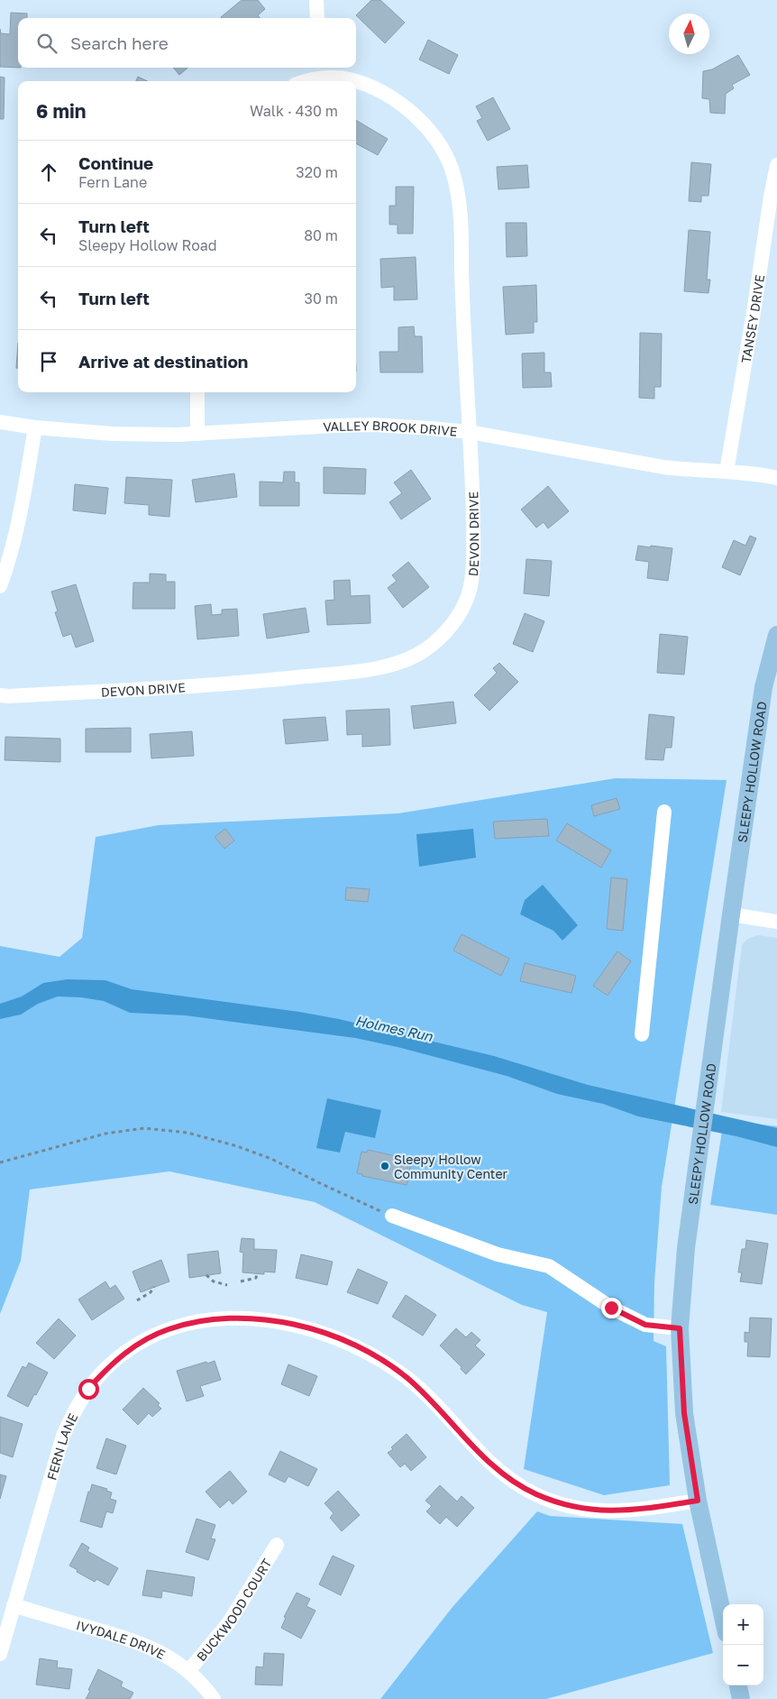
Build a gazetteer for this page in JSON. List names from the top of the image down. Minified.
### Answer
{"streets":{"main road":["SLEEPY HOLLOW ROAD"],"street":["TANSEY DRIVE","VALLEY BROOK DRIVE","DEVON DRIVE","FERN LANE","BUCKWOOD COURT","IVYDALE DRIVE"]},"crossings":[["TANSEY DRIVE","VALLEY BROOK DRIVE"],["VALLEY BROOK DRIVE","DEVON DRIVE"],["SLEEPY HOLLOW ROAD","FERN LANE"],["FERN LANE","IVYDALE DRIVE"],["BUCKWOOD COURT","IVYDALE DRIVE"]],"water":["Holmes Run"],"places":["Sleepy Hollow Community Center"],"north":"top","page":{"search":"Search here","heading":["6 min","Walk · 430 m"],"list":[["Continue","Fern Lane","320 m"],["Turn left","Sleepy Hollow Road","80 m"],["Turn left","30 m"],"Arrive at destination"],"map_buttons":["+","−"]}}
